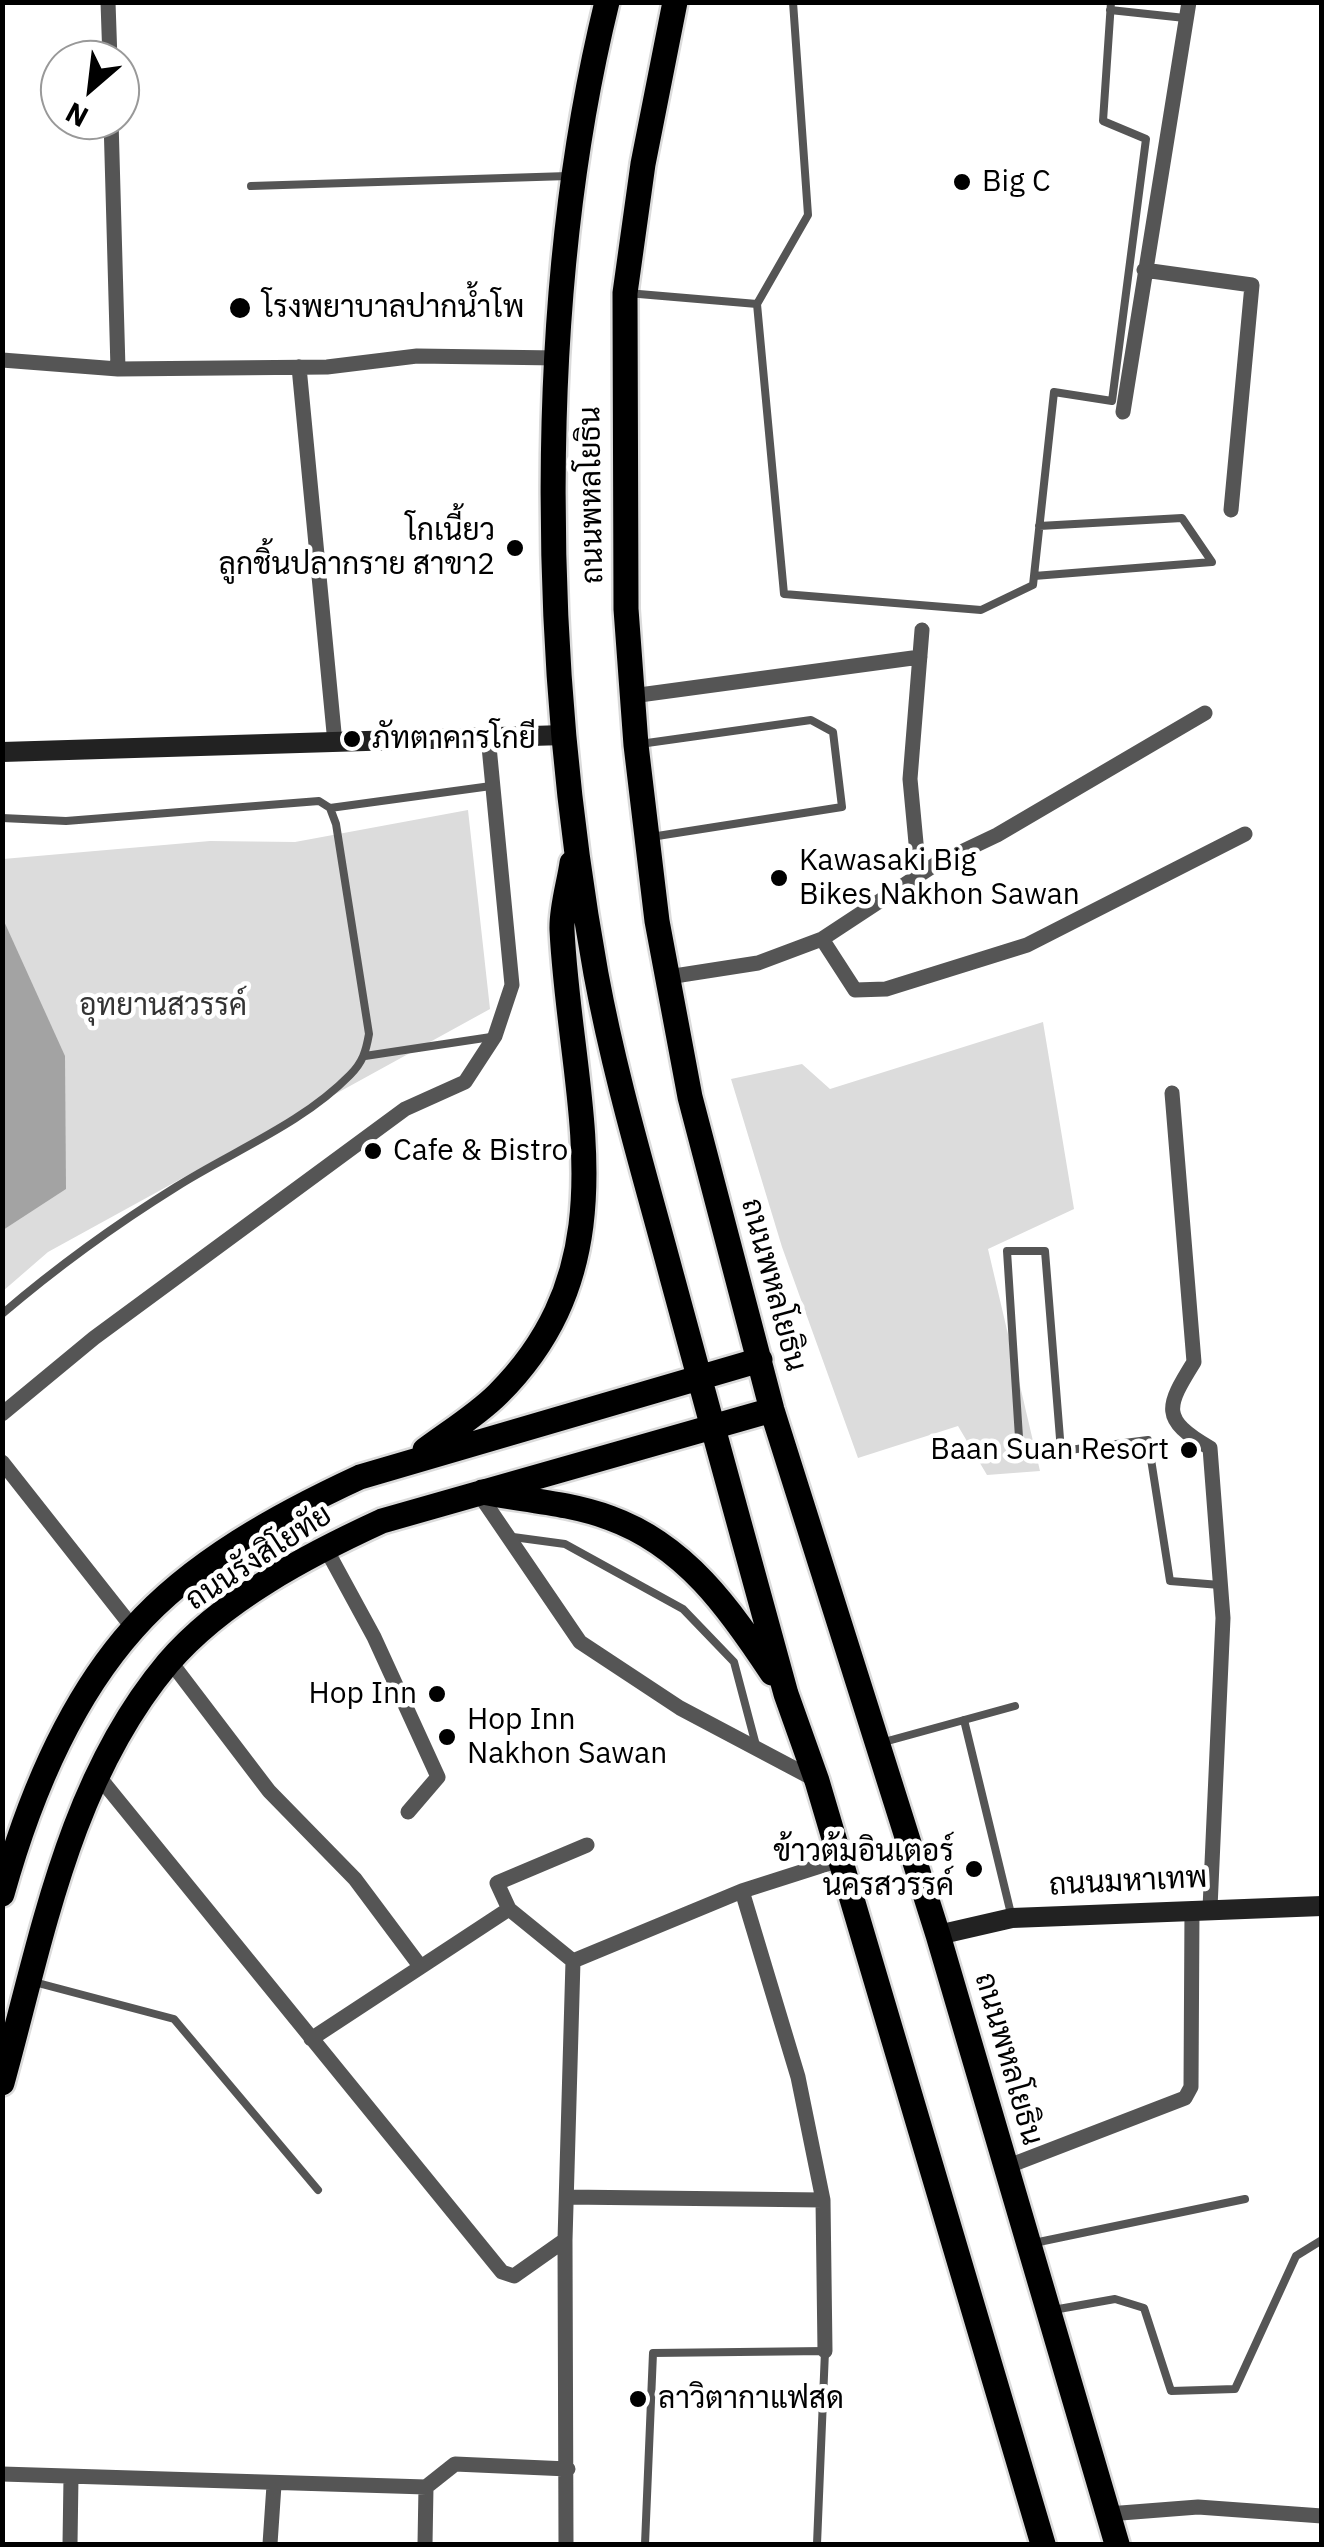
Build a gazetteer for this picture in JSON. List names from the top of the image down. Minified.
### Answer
{"streets":{"main road":["ถนนพหลโยธิน","ถนนรังสิโยทัย"],"street":["ถนนมหาเทพ"]},"crossings":[["ถนนพหลโยธิน","ถนนรังสิโยทัย"],["ถนนพหลโยธิน","ถนนมหาเทพ"]],"parks":["อุทยานสวรรค์"],"places":["Big C","โรงพยาบาลปากน้ำโพ","โกเนี้ยว ลูกชิ้นปลากราย สาขา2","ภัทตาคารโกยี","Kawasaki Big Bikes Nakhon Sawan","Cafe & Bistro","Baan Suan Resort","Hop Inn","Hop Inn Nakhon Sawan","ข้าวต้มอินเตอร์ นครสวรรค์","ลาวิตากาแฟสด"],"north":"bottom left"}
